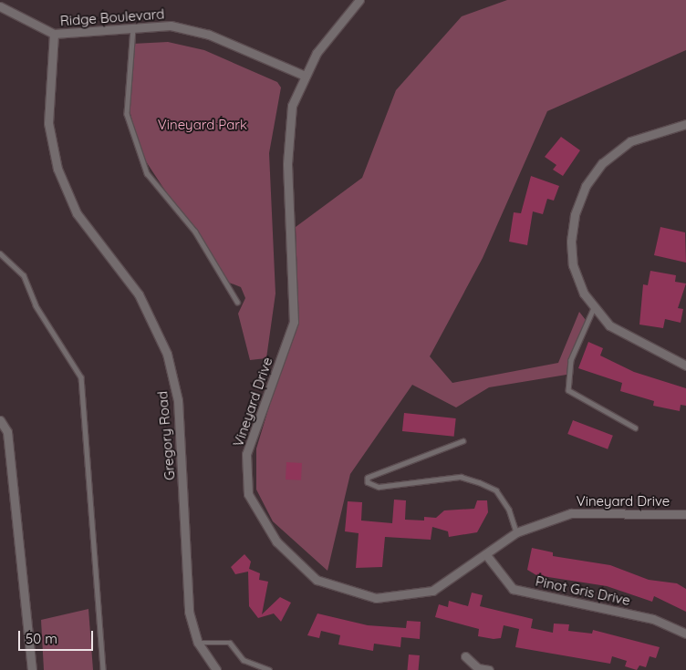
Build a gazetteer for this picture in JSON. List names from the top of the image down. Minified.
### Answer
{"streets":{"street":["Ridge Boulevard","Vineyard Drive","Gregory Road","Pinot Gris Drive"]},"crossings":[["Ridge Boulevard","Vineyard Drive"],["Ridge Boulevard","Gregory Road"],["Vineyard Drive","Pinot Gris Drive"]],"parks":["Vineyard Park"],"scale_bar":"50 m"}
